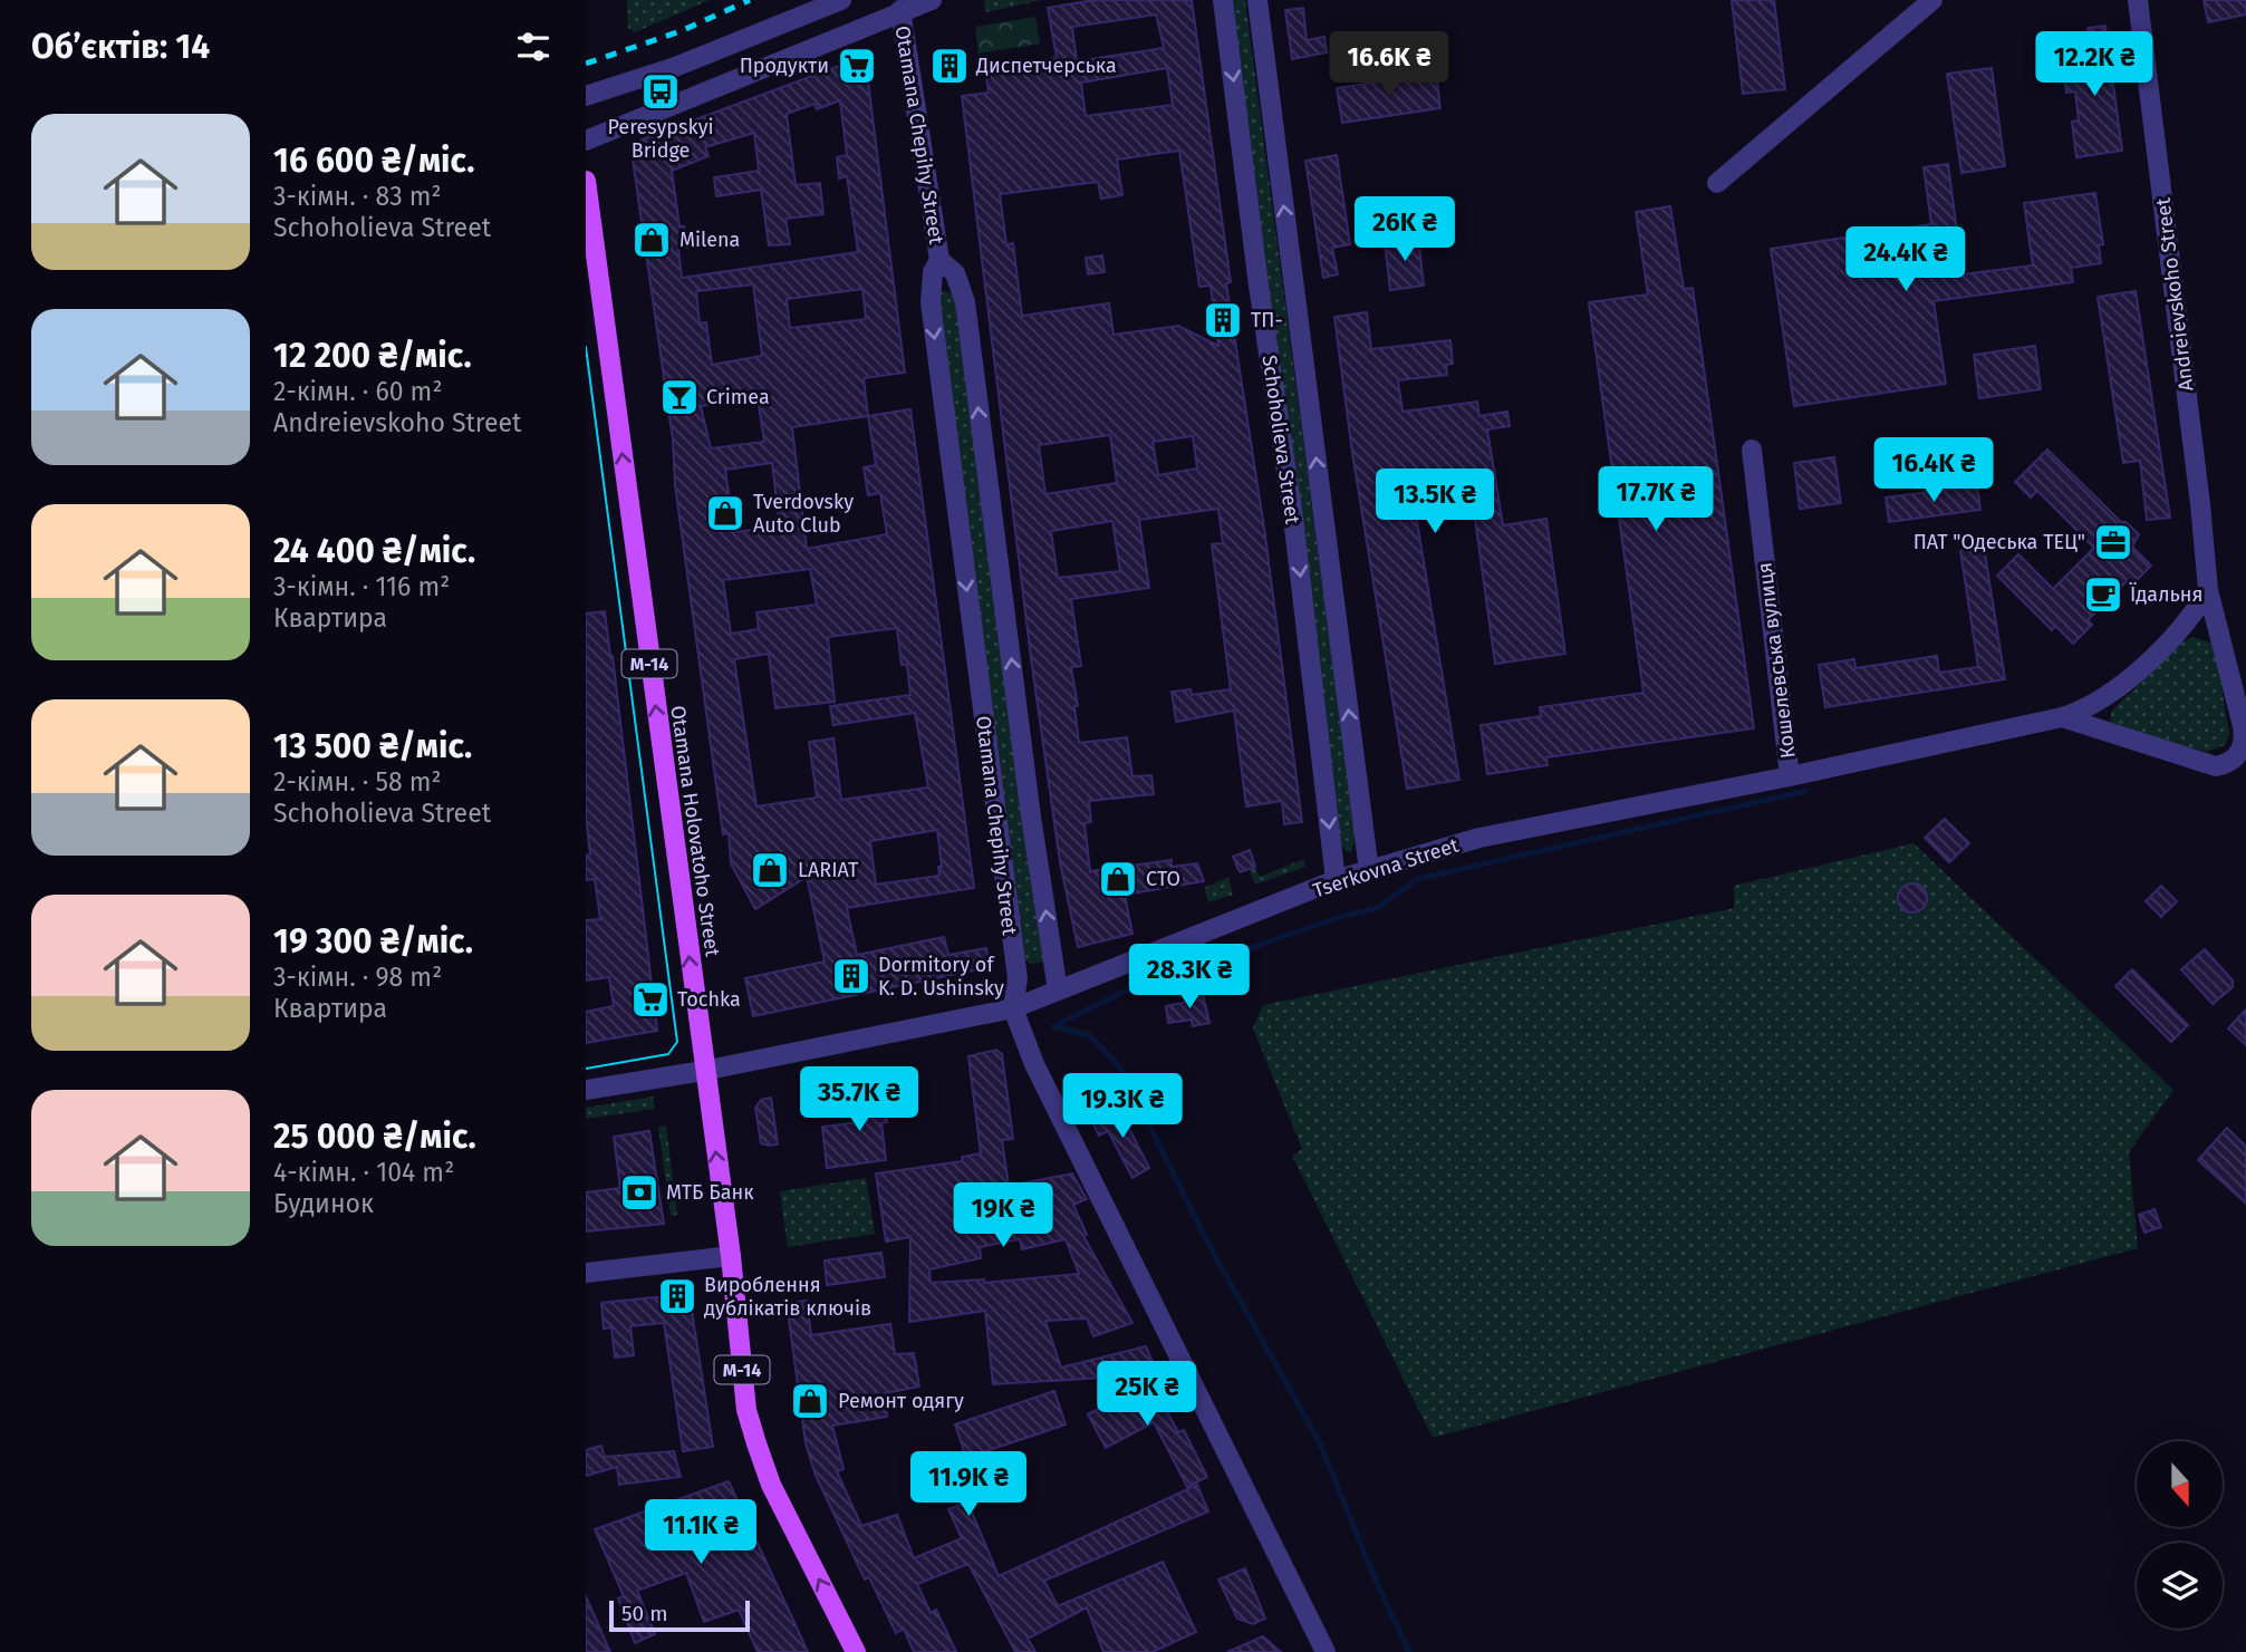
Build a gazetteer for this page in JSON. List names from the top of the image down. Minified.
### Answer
{"streets":{"main road":["М-14","Otamana Holovatoho Street"],"street":["Otamana Chepihy Street","Andreievskoho Street","Schoholieva Street","Кошелевська вулиця","Tserkovna Street"]},"crossings":[["Otamana Chepihy Street","Tserkovna Street"],["Andreievskoho Street","Tserkovna Street"],["Schoholieva Street","Tserkovna Street"],["Кошелевська вулиця","Tserkovna Street"],["Otamana Holovatoho Street","Tserkovna Street"]],"one_way":["Otamana Holovatoho Street"],"places":{"supermarket":["Продукти","Tochka"],"building":["Диспетчерська","ТП-","Dormitory of K. D. Ushinsky","Вироблення дублікатів ключів"],"bus stop":["Peresypskyi Bridge"],"shop":["Milena","Tverdovsky Auto Club","LARIAT","СТО","Ремонт одягу"],"bar":["Crimea"],"office":["ПАТ \"Одеська ТЕЦ\""],"cafe":["Їдальня"],"bank":["МТБ Банк"]},"scale_bar":"50 m","north":"bottom","page":{"heading":"Об’єктів: 14","price":["16.6K ₴","12.2K ₴","26K ₴","24.4K ₴","16.4K ₴","17.7K ₴","13.5K ₴","28.3K ₴","35.7K ₴","19.3K ₴","19K ₴","25K ₴","11.9K ₴","11.1K ₴"],"list":[{"name":"16 600 ₴/міс.","note":"3-кімн. · 83 m² · Schoholieva Street"},{"name":"12 200 ₴/міс.","note":"2-кімн. · 60 m² · Andreievskoho Street"},{"name":"24 400 ₴/міс.","note":"3-кімн. · 116 m² · Квартира"},{"name":"13 500 ₴/міс.","note":"2-кімн. · 58 m² · Schoholieva Street"},{"name":"19 300 ₴/міс.","note":"3-кімн. · 98 m² · Квартира"},{"name":"25 000 ₴/міс.","note":"4-кімн. · 104 m² · Будинок"}],"scale":"50 m"}}
